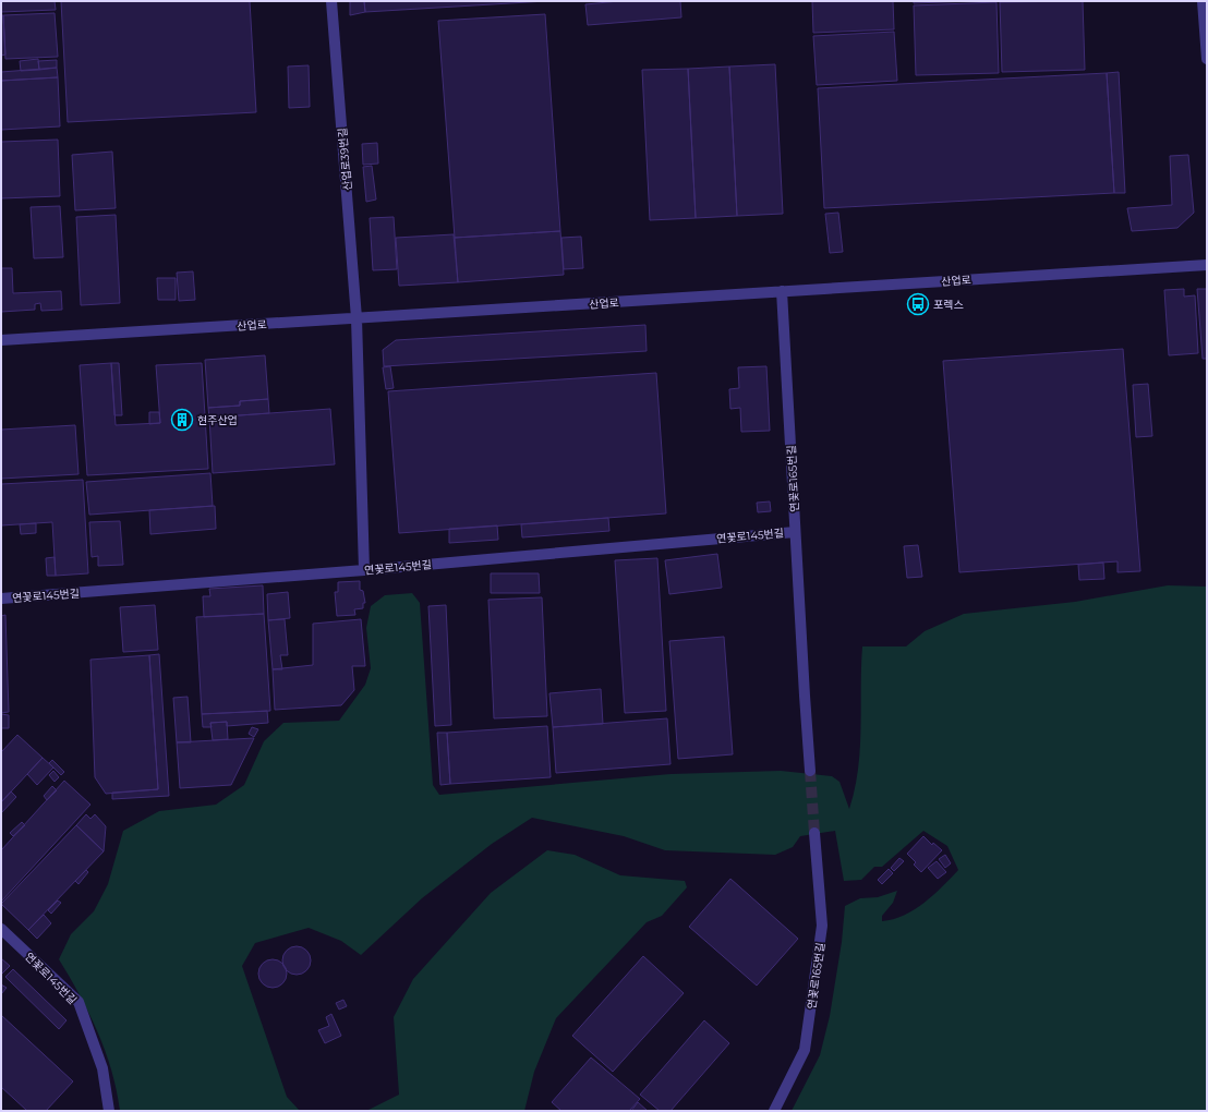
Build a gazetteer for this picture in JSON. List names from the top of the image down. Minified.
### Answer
{"streets":{"street":["산업로39번길","산업로","연꽃로165번길","연꽃로145번길"]},"crossings":[["산업로39번길","산업로"],["산업로39번길","연꽃로145번길"],["산업로","연꽃로165번길"],["연꽃로165번길","연꽃로145번길"]],"places":{"bus stop":["포렉스"],"building":["현주산업"]}}
